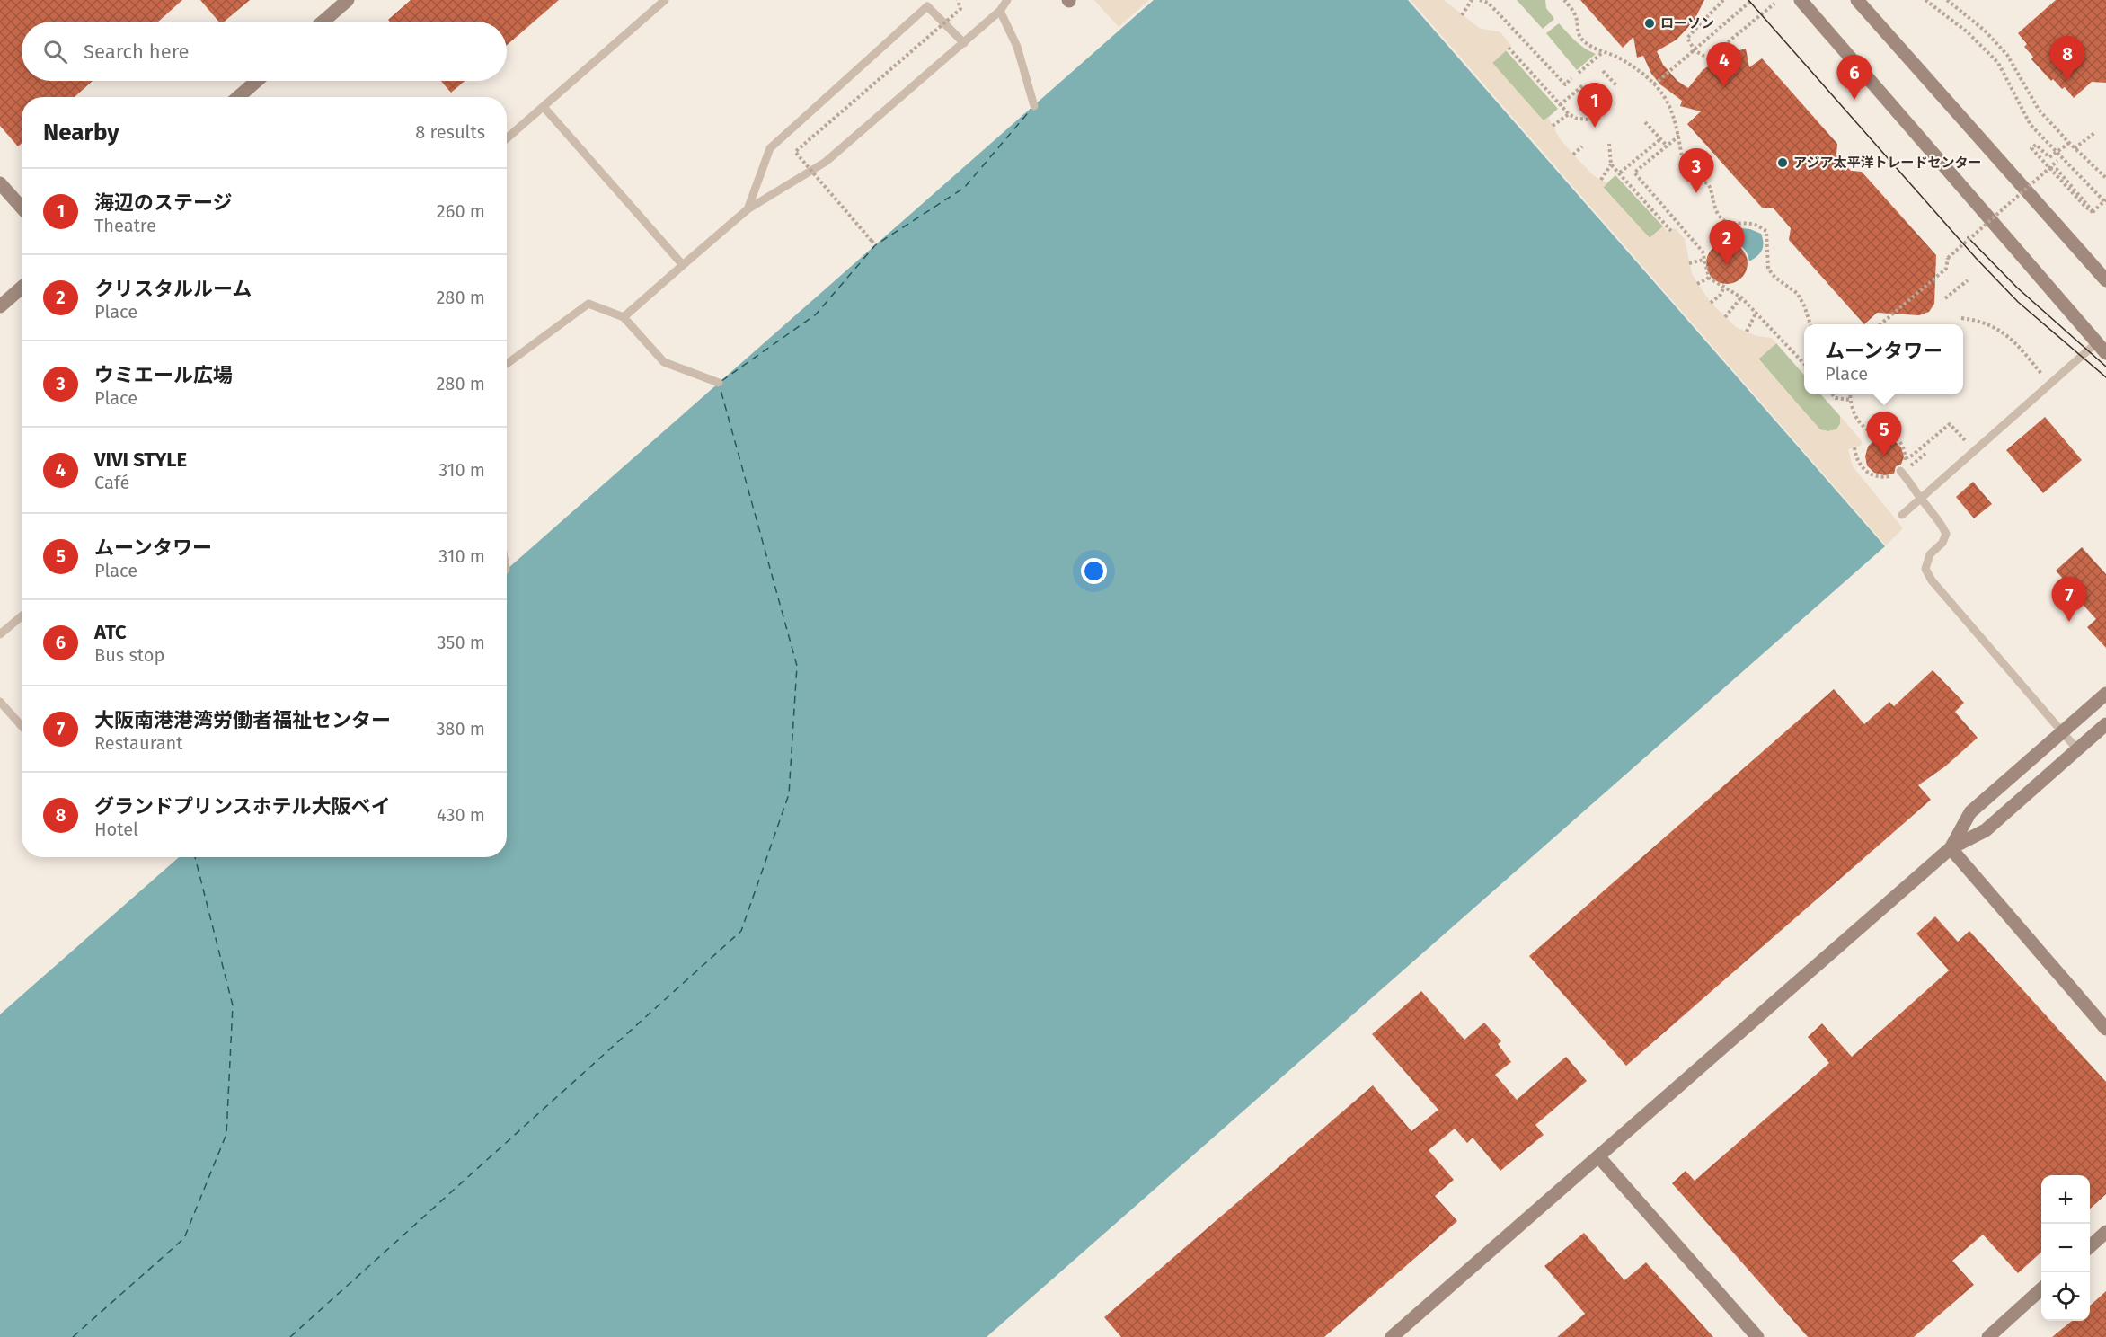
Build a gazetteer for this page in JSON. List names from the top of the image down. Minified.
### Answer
{"places":["ローソン","アジア太平洋トレードセンター"],"page":{"search":"Search here","pins":["8","4","6","1","3","2","5","7"],"heading":["Nearby","8 results"],"list":[{"mark":"1","name":"海辺のステージ","note":"Theatre","value":"260 m"},{"mark":"2","name":"クリスタルルーム","note":"Place","value":"280 m"},{"mark":"3","name":"ウミエール広場","note":"Place","value":"280 m"},{"mark":"4","name":"VIVI STYLE","note":"Café","value":"310 m"},{"mark":"5","name":"ムーンタワー","note":"Place","value":"310 m"},{"mark":"6","name":"ATC","note":"Bus stop","value":"350 m"},{"mark":"7","name":"大阪南港港湾労働者福祉センター","note":"Restaurant","value":"380 m"},{"mark":"8","name":"グランドプリンスホテル大阪ベイ","note":"Hotel","value":"430 m"}],"popup":["ムーンタワー","Place"],"map_buttons":["+","−"]}}
